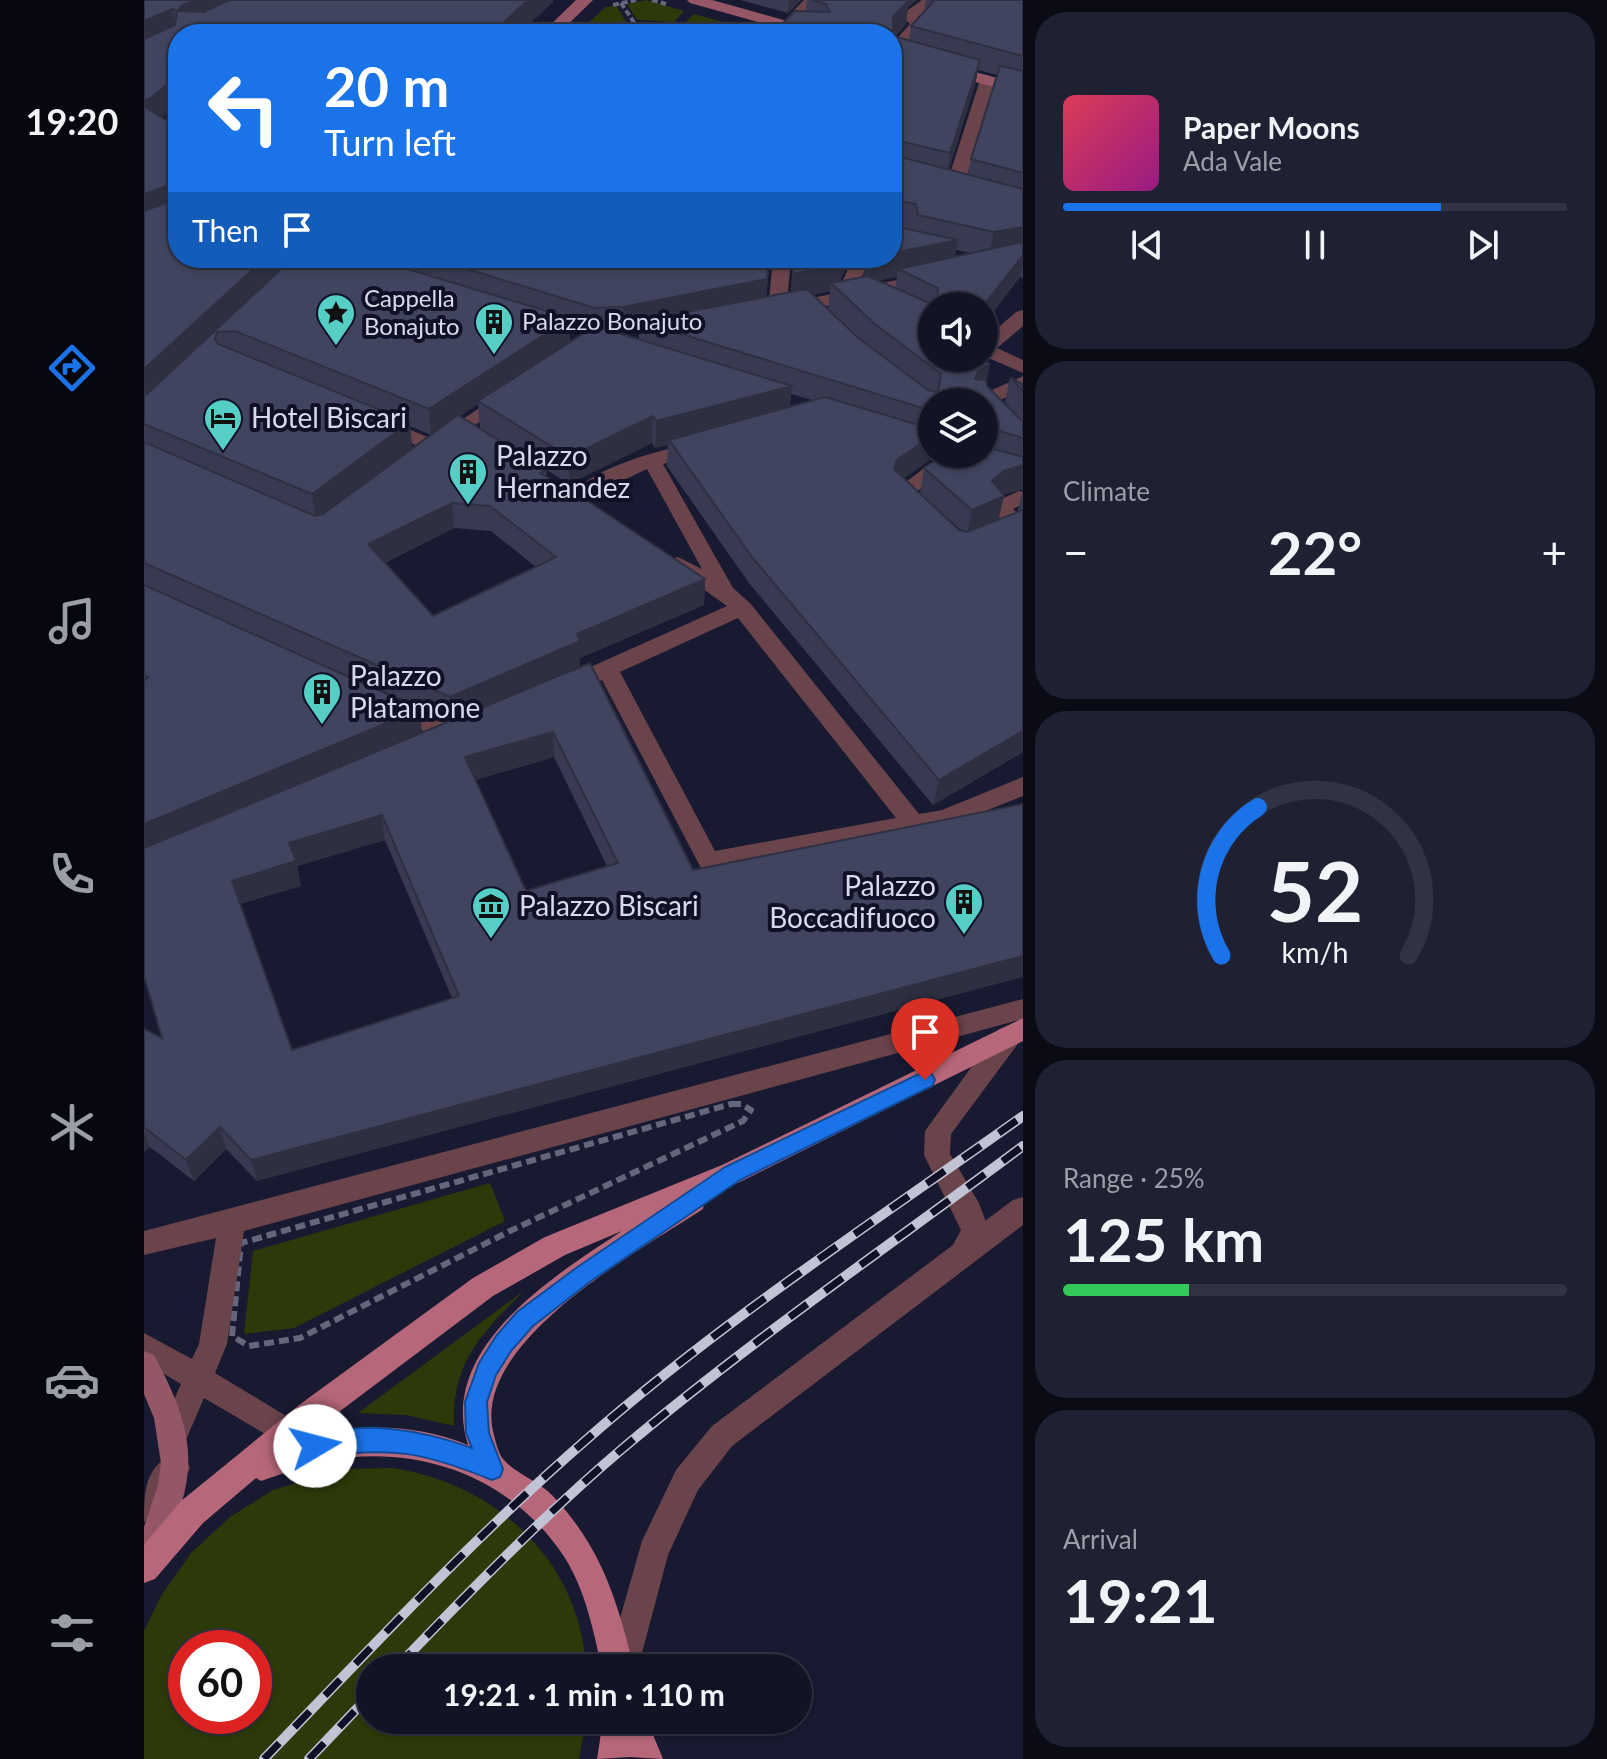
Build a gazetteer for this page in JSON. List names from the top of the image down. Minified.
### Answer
{"places":{"place":["Cappella Bonajuto"],"building":["Palazzo Bonajuto","Palazzo Hernandez","Palazzo Platamone","Palazzo Boccadifuoco"],"hotel":["Hotel Biscari"],"museum":["Palazzo Biscari"]},"page":{"tabs":"19:20","turn":["20 m","Turn left"],"song":["Paper Moons","Ada Vale"],"then":"Then","tile":["Climate",["Range · 25%","125 km"],["Arrival","19:21"]],"heat":["−","22°","+"],"limit":"60","trip":"19:21 · 1 min · 110 m","gauge":["52","km/h"]}}
